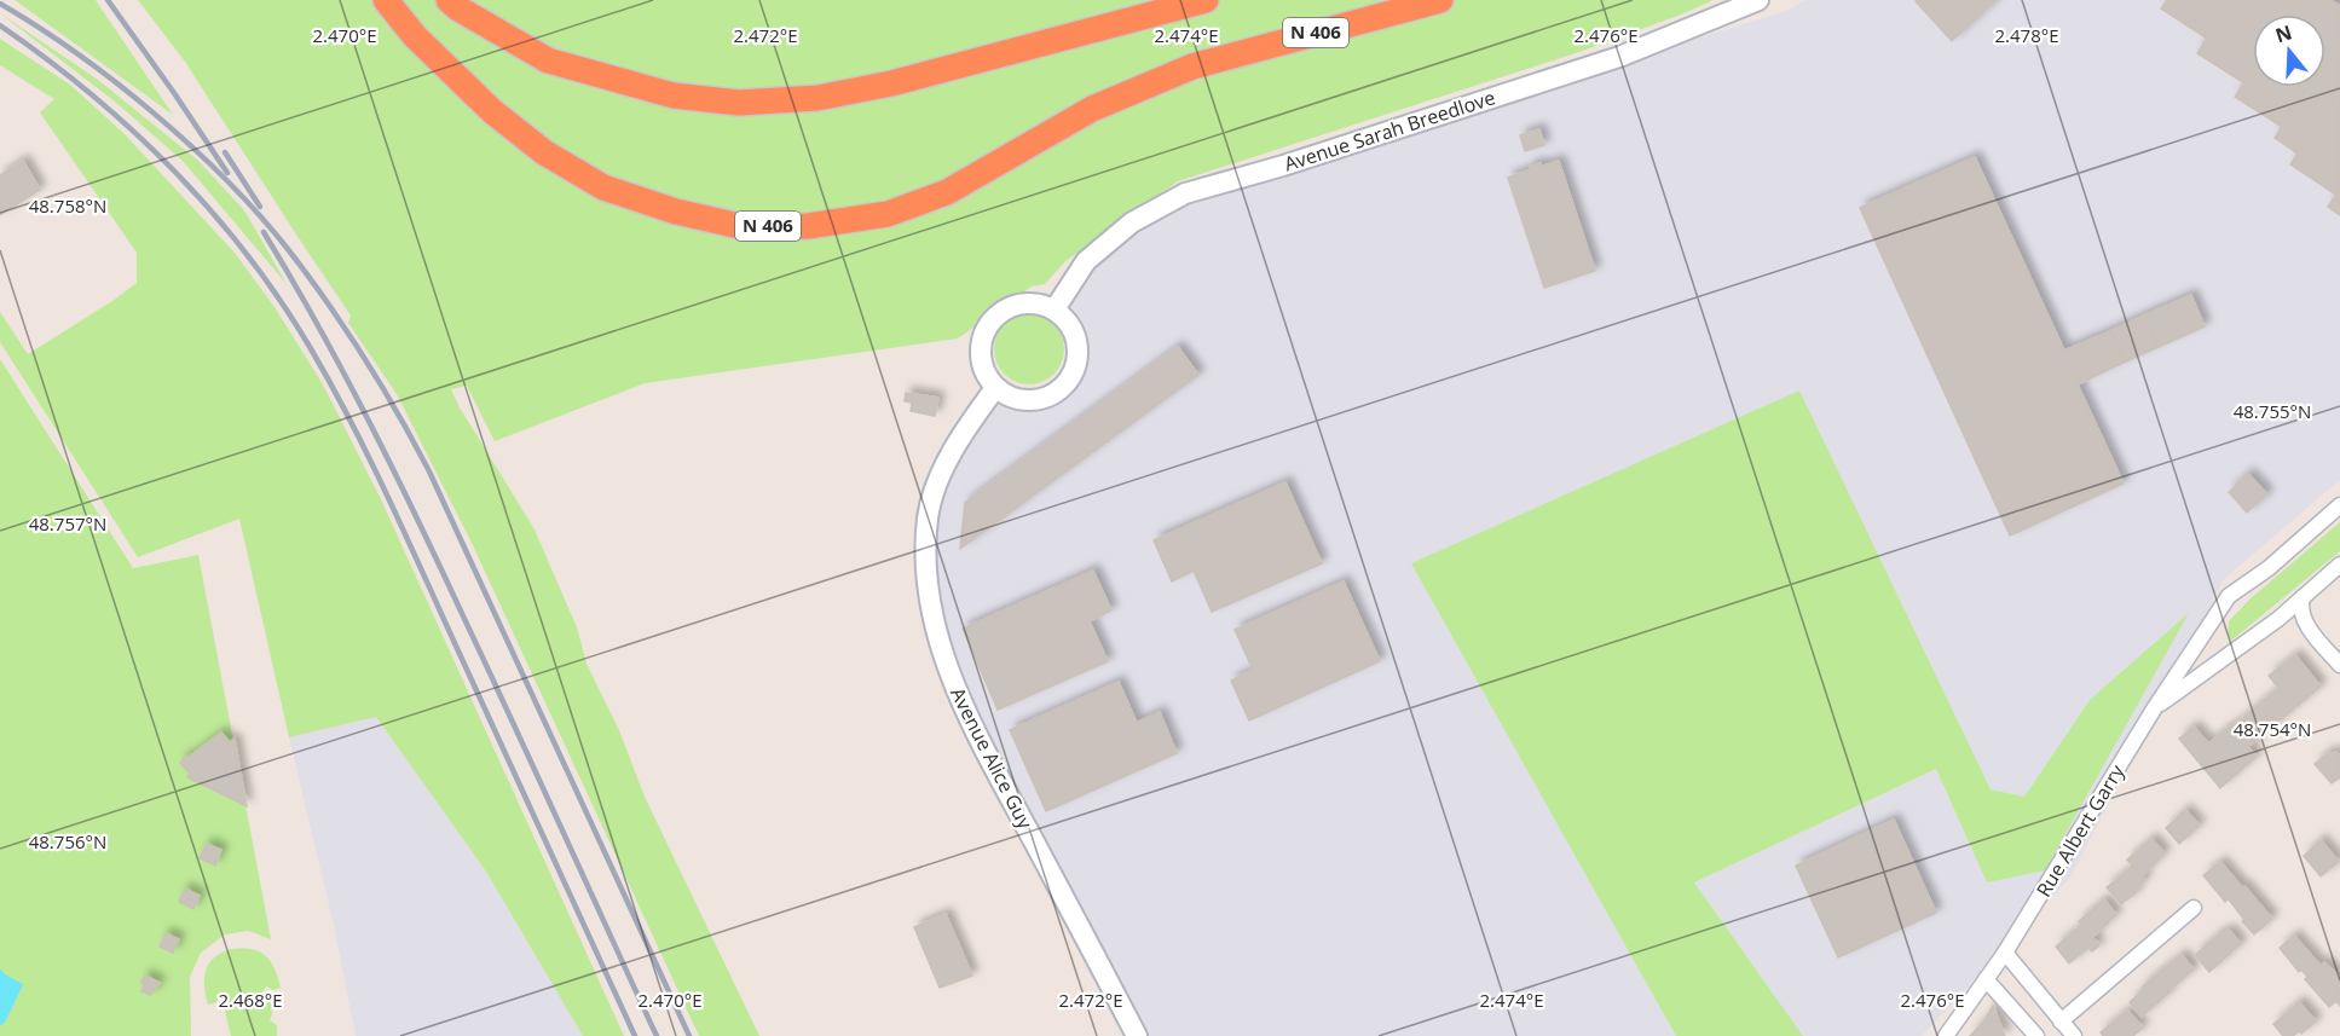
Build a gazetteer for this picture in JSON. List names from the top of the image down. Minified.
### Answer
{"streets":{"highway":["N 406"],"main road":["Avenue Sarah Breedlove","Avenue Alice Guy"],"street":["Rue Albert Garry"]},"crossings":[["Avenue Sarah Breedlove","Avenue Alice Guy"]],"north":"top","coordinates":["2.470°E","2.472°E","2.474°E","2.476°E","2.478°E","48.758°N","48.755°N","48.757°N","48.754°N","48.756°N","2.468°E"]}
